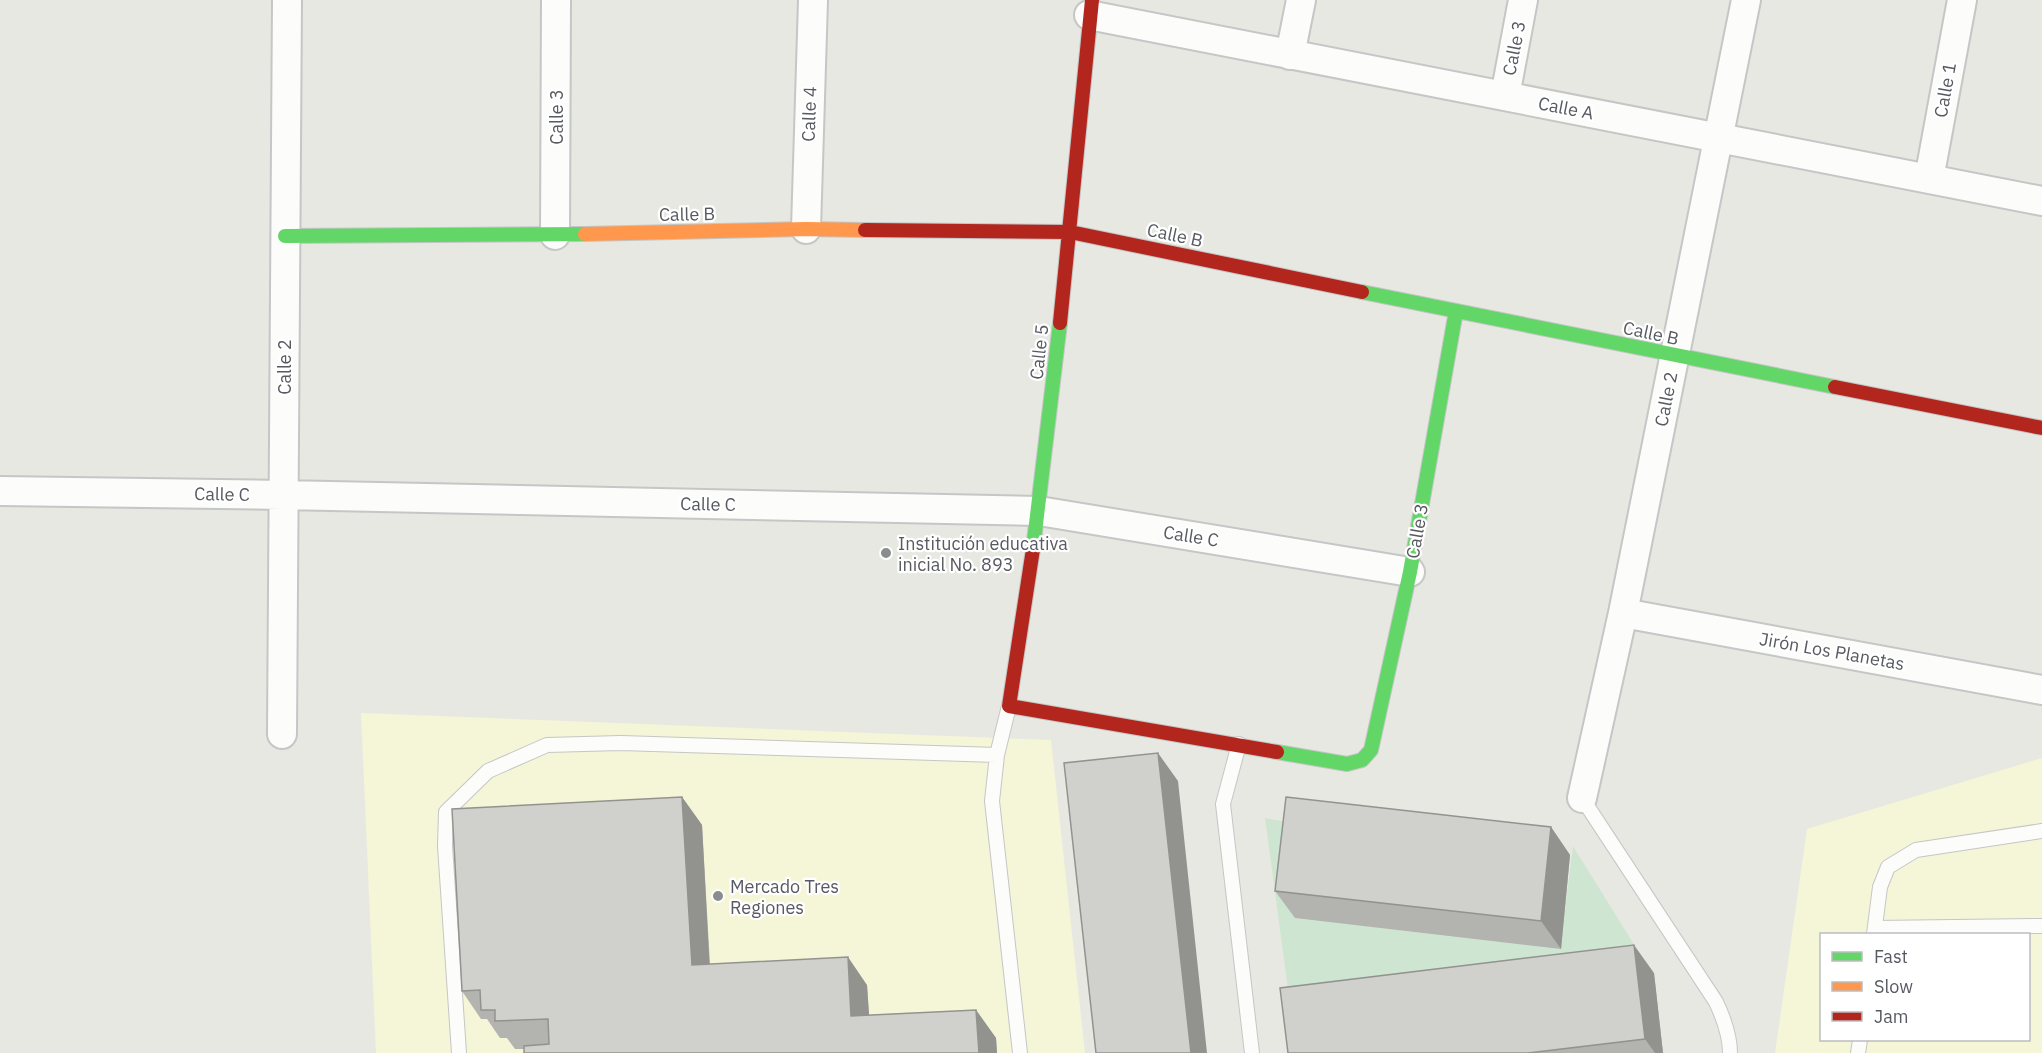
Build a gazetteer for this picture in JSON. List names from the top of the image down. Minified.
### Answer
{"streets":{"street":["Calle 3","Calle 1","Calle A","Calle 4","Calle B","Calle 5","Calle 2","Calle C","Jirón Los Planetas"]},"crossings":[["Calle 3","Calle A"],["Calle 3","Calle B"],["Calle 3","Calle C"],["Calle 1","Calle A"],["Calle A","Calle 5"],["Calle A","Calle 2"],["Calle 4","Calle B"],["Calle B","Calle 5"],["Calle B","Calle 2"],["Calle 5","Calle C"],["Calle 2","Calle C"],["Calle 2","Jirón Los Planetas"]],"places":["Institución educativa inicial No. 893","Mercado Tres Regiones"],"legend":["Fast","Slow","Jam"]}
